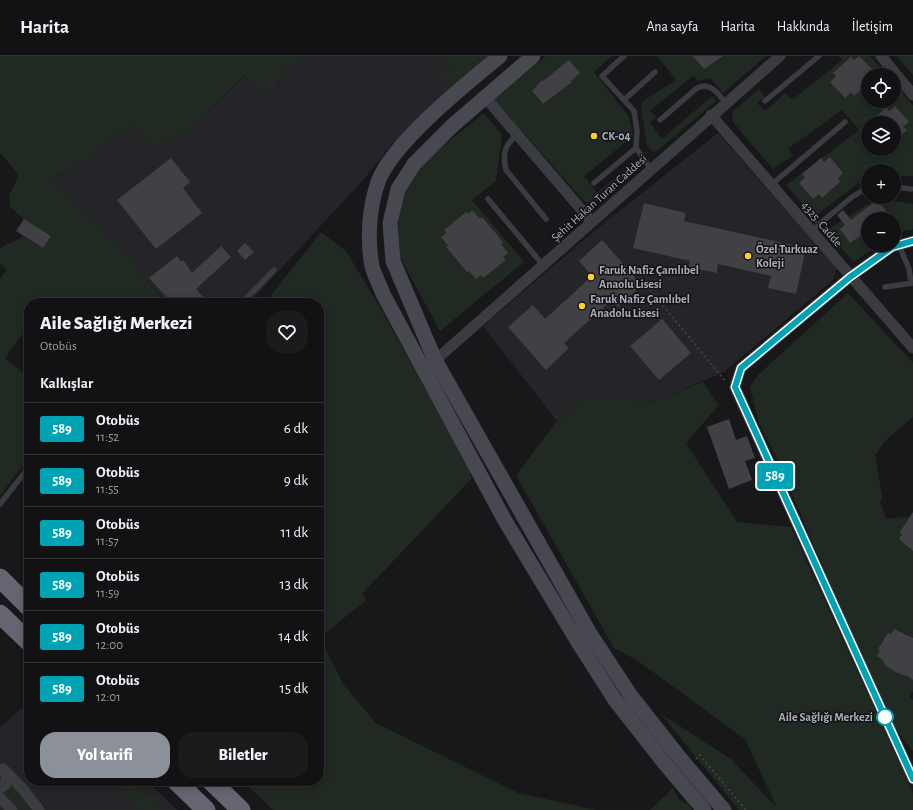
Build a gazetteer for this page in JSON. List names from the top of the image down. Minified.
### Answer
{"streets":{"street":["Şehit Hakan Turan Caddesi","4325. Cadde"]},"crossings":[["Şehit Hakan Turan Caddesi","4325. Cadde"]],"places":["CK-04","Özel Turkuaz Koleji","Faruk Nafiz Çamlıbel Anaolu Lisesi","Faruk Nafiz Çamlıbel Anadolu Lisesi","Aile Sağlığı Merkezi"],"lines":["bus line 589"],"page":{"header":"Harita","nav":["Ana sayfa","Harita","Hakkında","İletişim"],"on_map":"589","map_buttons":["+","−"],"heading":[["Aile Sağlığı Merkezi","Otobüs"],"Kalkışlar"],"list":[{"mark":"589","name":"Otobüs","note":"11:52","value":"6 dk"},{"mark":"589","name":"Otobüs","note":"11:55","value":"9 dk"},{"mark":"589","name":"Otobüs","note":"11:57","value":"11 dk"},{"mark":"589","name":"Otobüs","note":"11:59","value":"13 dk"},{"mark":"589","name":"Otobüs","note":"12:00","value":"14 dk"},{"mark":"589","name":"Otobüs","note":"12:01","value":"15 dk"}],"buttons":["Yol tarifi","Biletler"]}}
